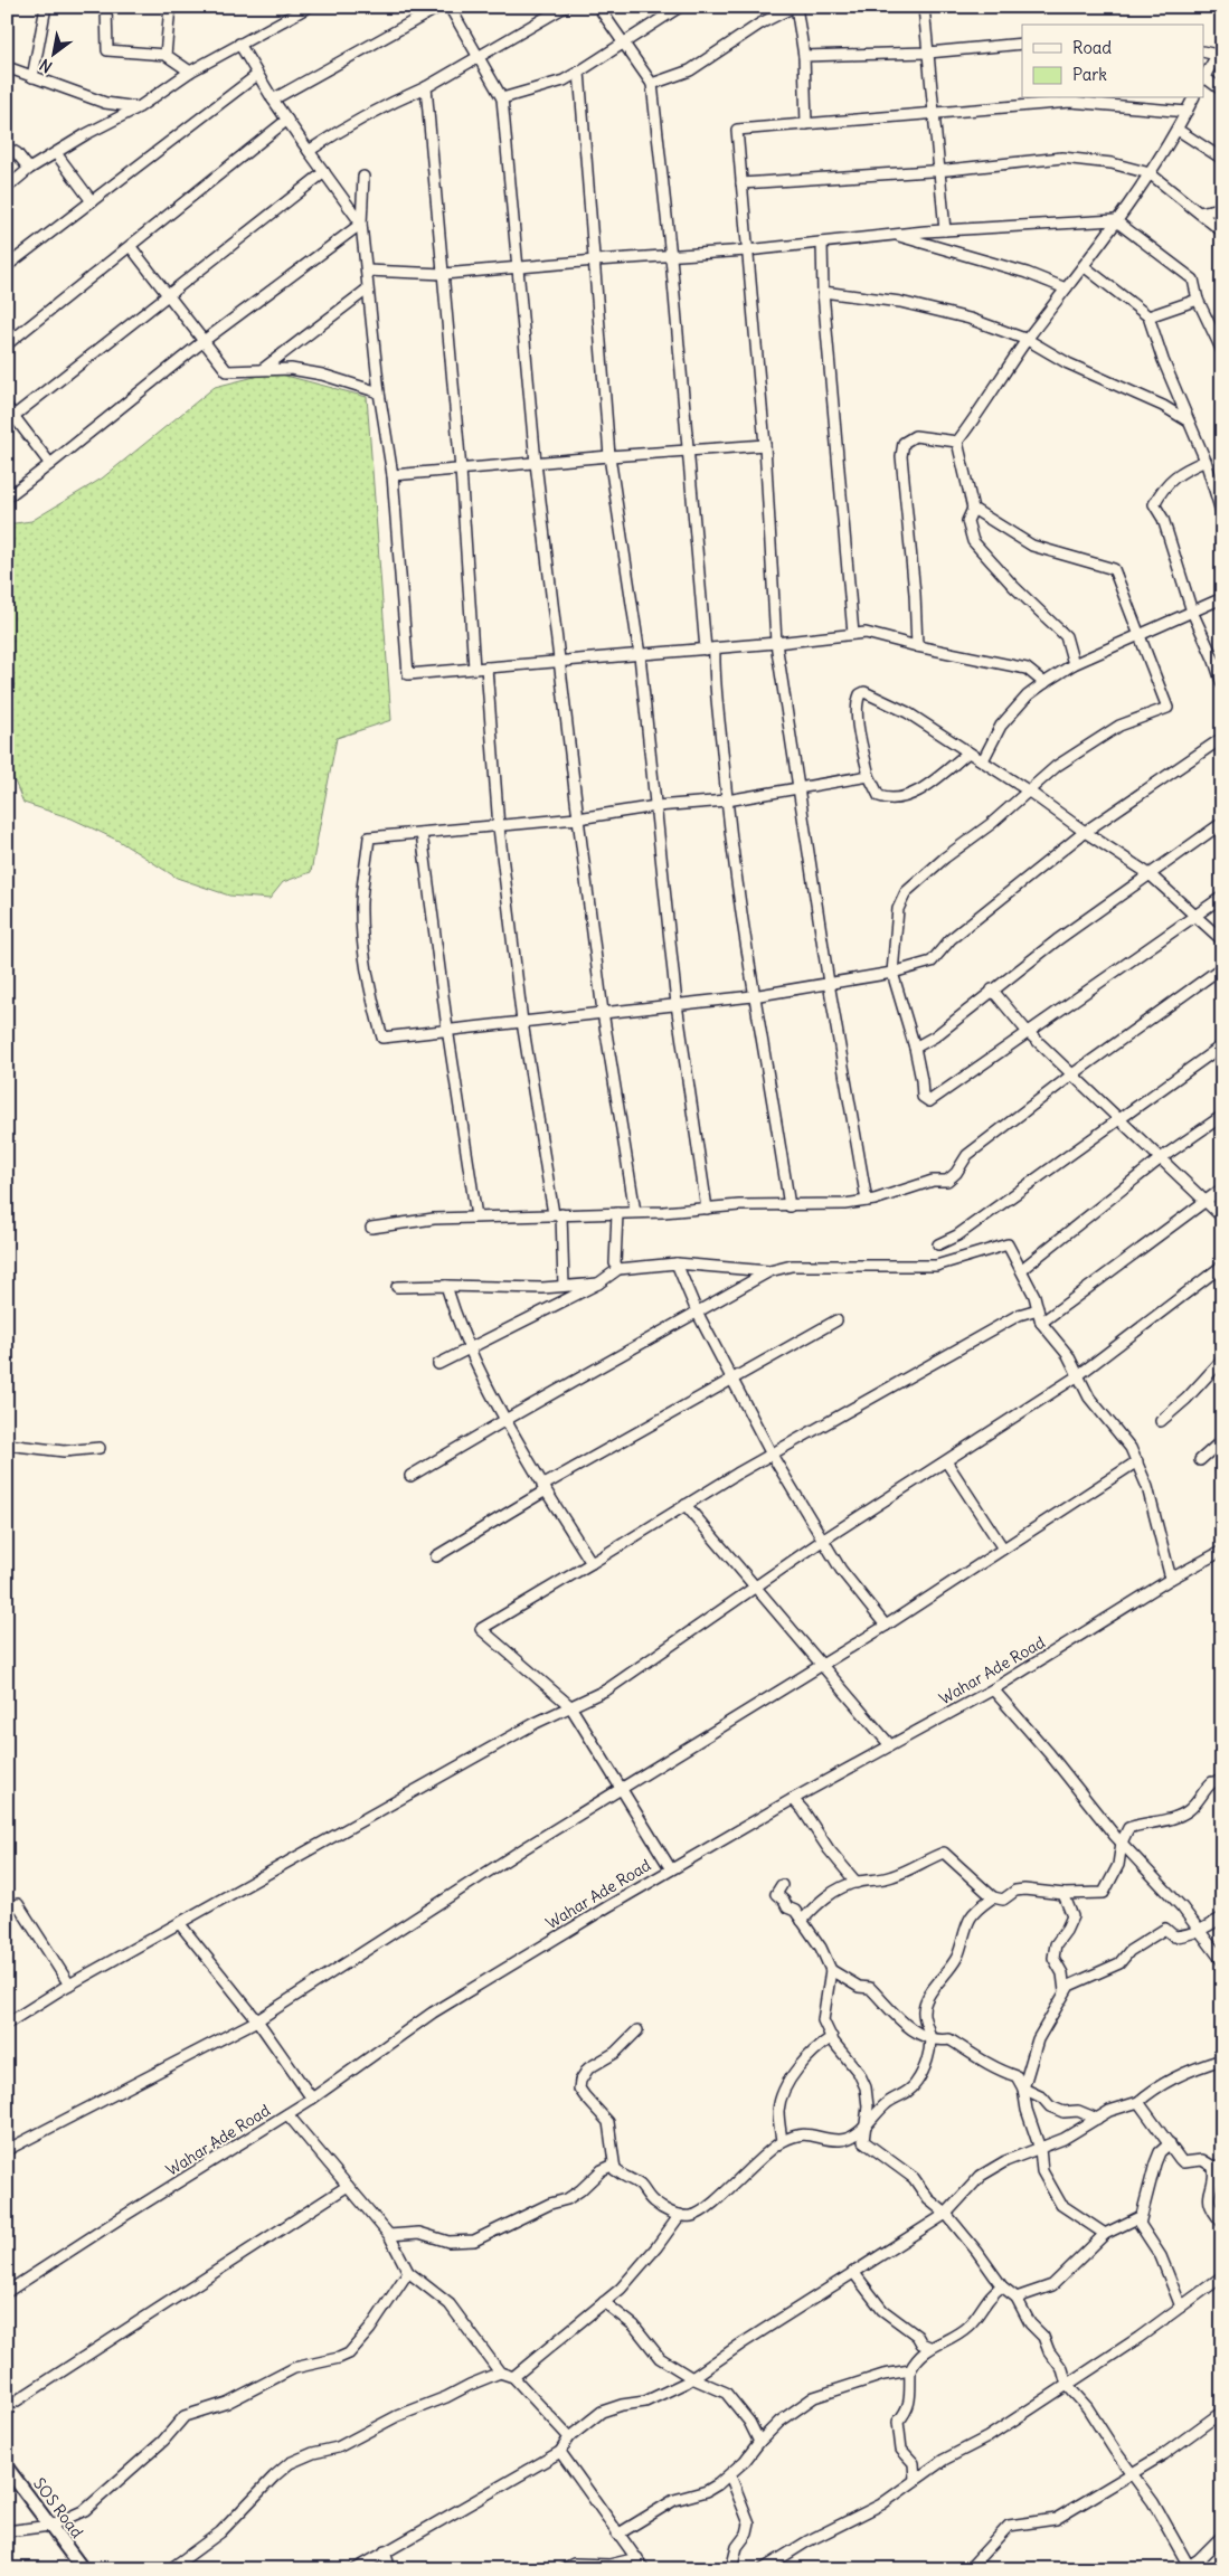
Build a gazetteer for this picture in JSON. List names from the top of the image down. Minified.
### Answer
{"streets":{"street":["Wahar Ade Road","SOS Road"]},"legend":["Road","Park"],"north":"bottom left"}
